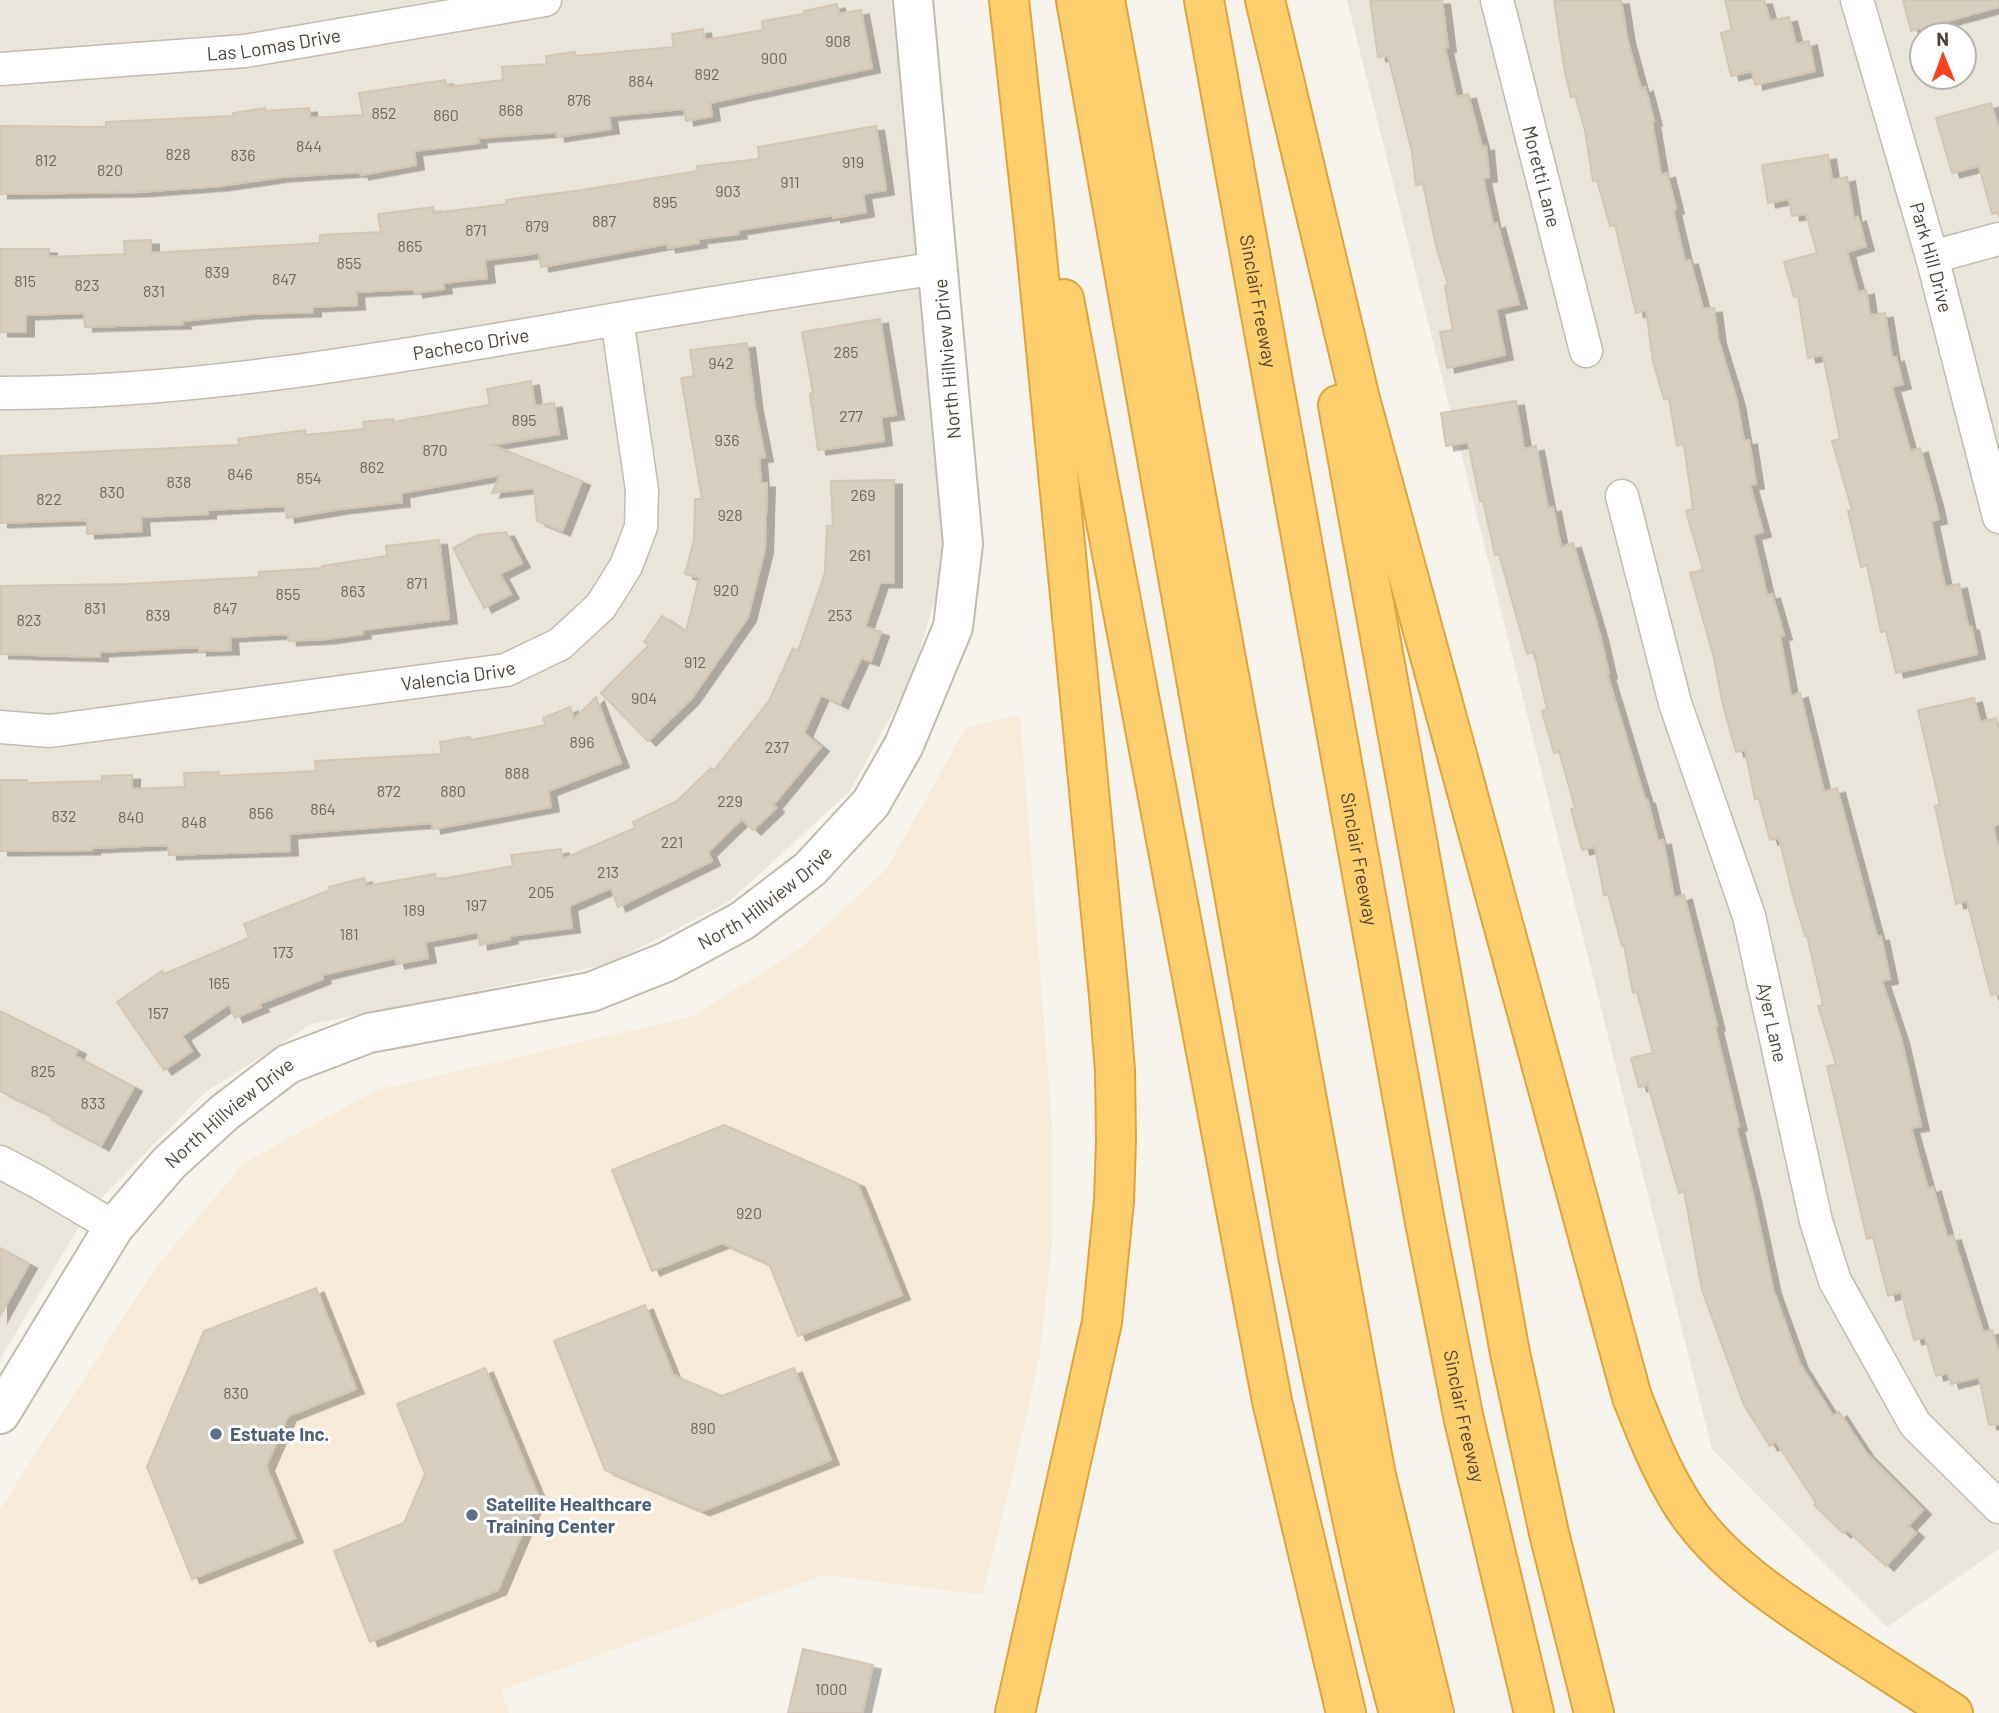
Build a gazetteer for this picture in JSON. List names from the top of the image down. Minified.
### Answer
{"streets":{"highway":["Sinclair Freeway"],"street":["Las Lomas Drive","Moretti Lane","Park Hill Drive","Pacheco Drive","North Hillview Drive","Valencia Drive","Ayer Lane"]},"crossings":[["Pacheco Drive","North Hillview Drive"],["Pacheco Drive","Valencia Drive"]],"places":["Estuate Inc.","Satellite Healthcare Training Center"],"house_numbers":["908","900","892","884","876","868","852","860","844","828","836","812","919","820","911","903","895","887","879","871","865","855","839","847","815","823","831","285","942","277","895","936","870","862","846","854","838","830","269","822","928","261","871","920","863","855","831","847","839","253","823","912","904","896","237","888","872","880","229","864","856","832","840","848","221","213","205","197","189","181","173","165","157","825","833","920","830","890","1000"],"north":"top"}
